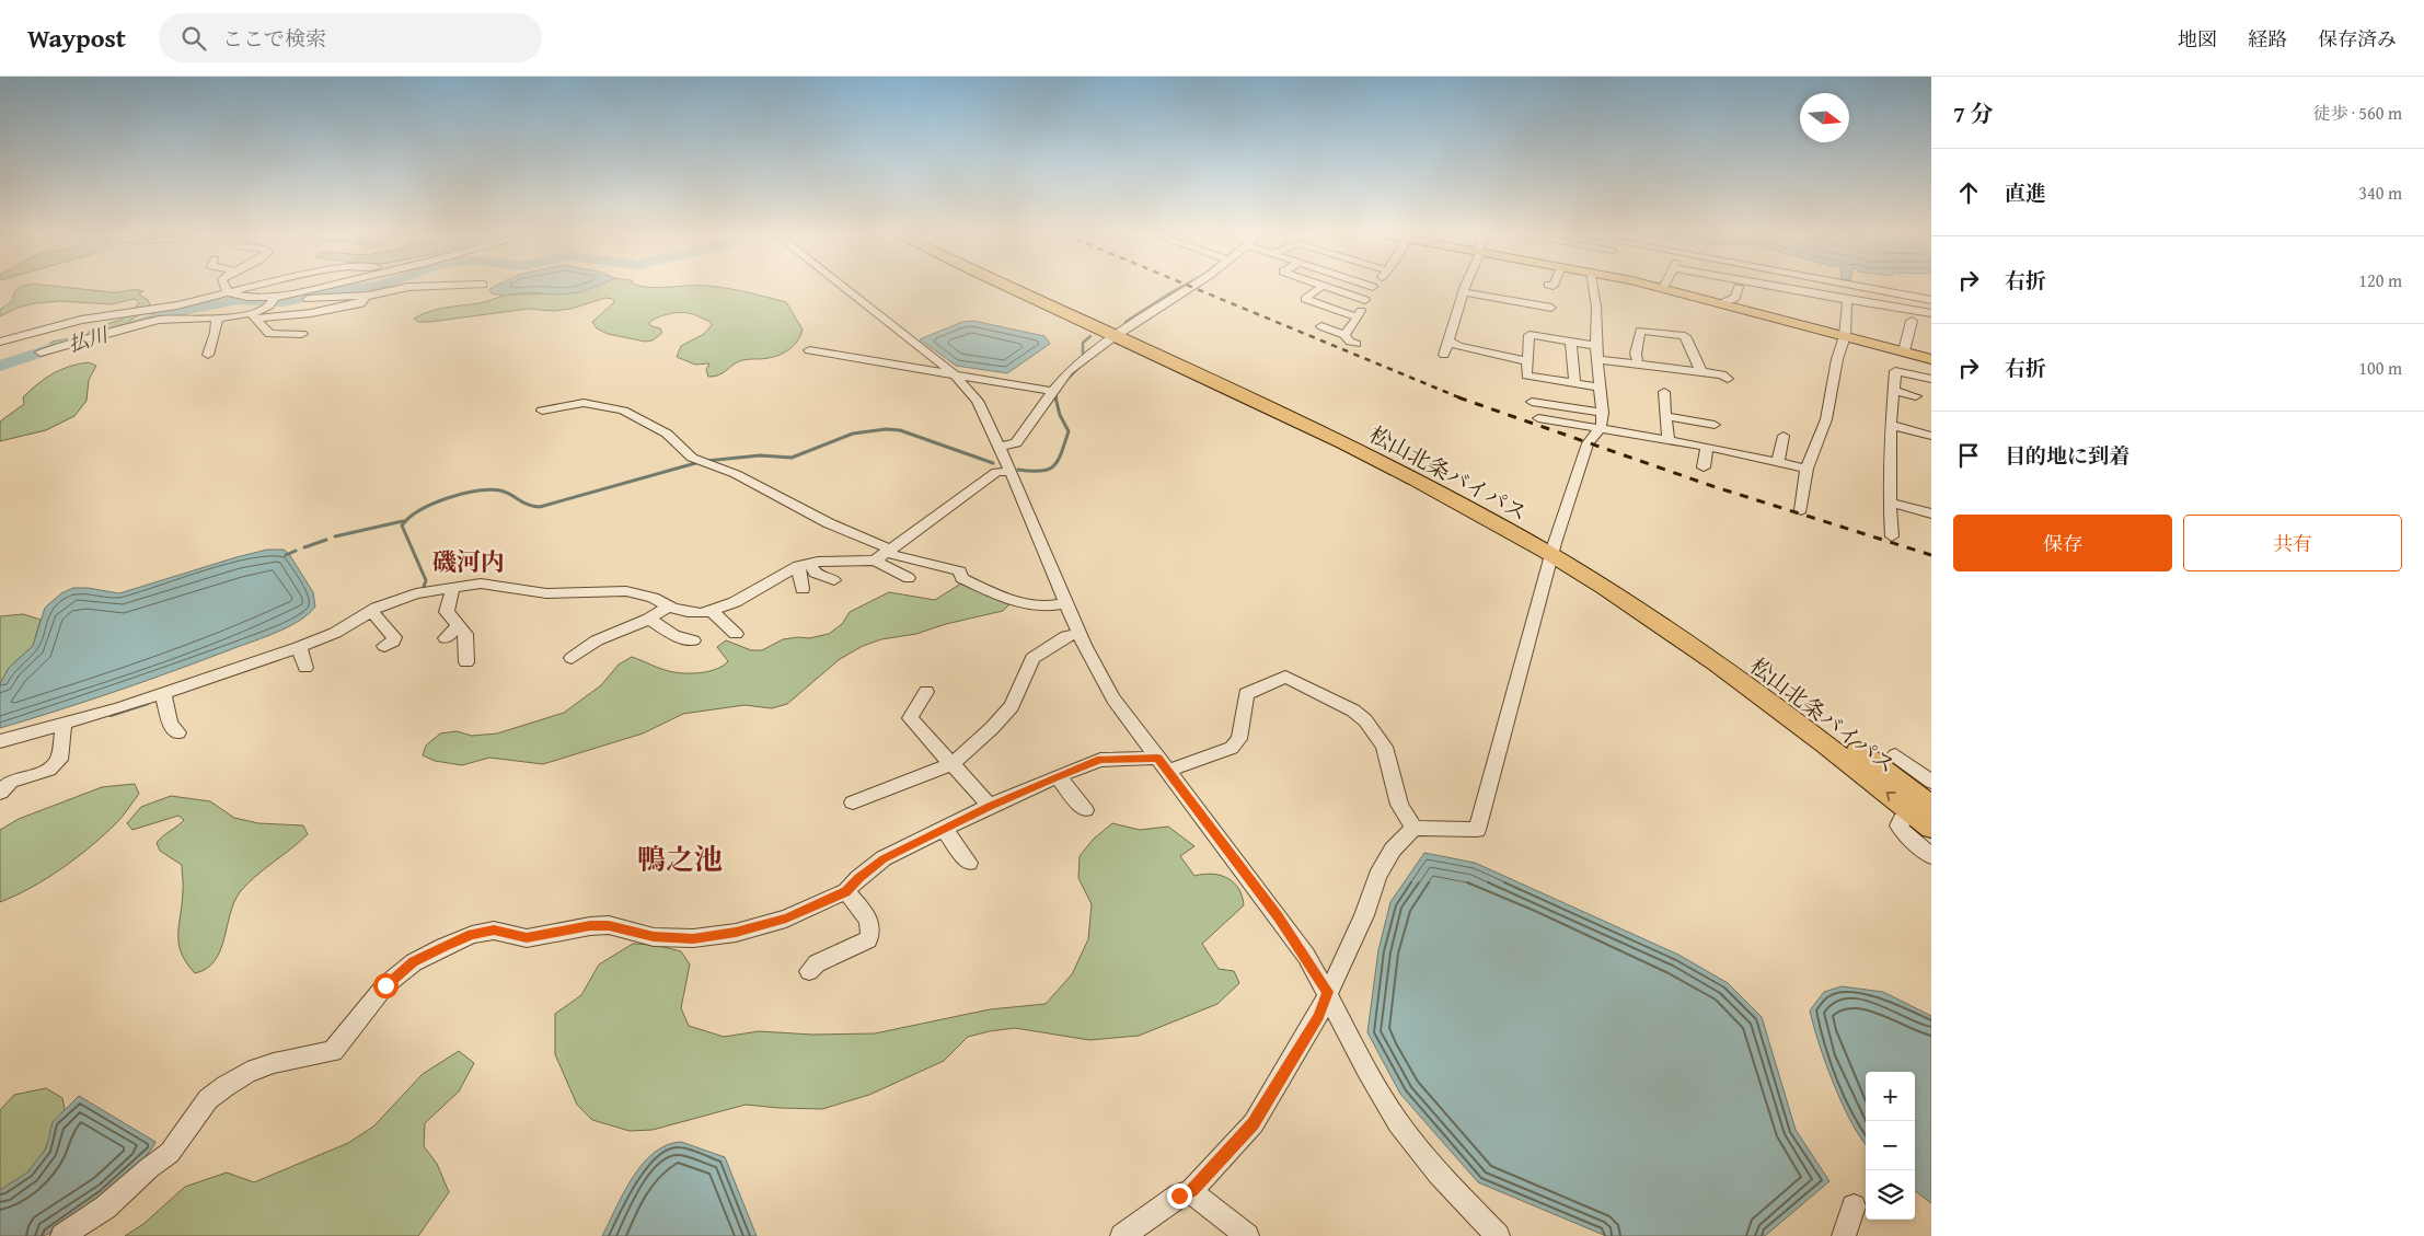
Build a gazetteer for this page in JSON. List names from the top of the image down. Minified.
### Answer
{"streets":{"highway":["松山北条バイパス"]},"districts":["磯河内","鴨之池"],"water":["払川"],"north":"right","page":{"header":"Waypost","search":"ここで検索","nav":["地図","経路","保存済み"],"heading":["7 分","徒歩 · 560 m"],"list":[["直進","340 m"],["右折","120 m"],["右折","100 m"],"目的地に到着"],"buttons":["保存","共有"],"map_buttons":["+","−"]}}
